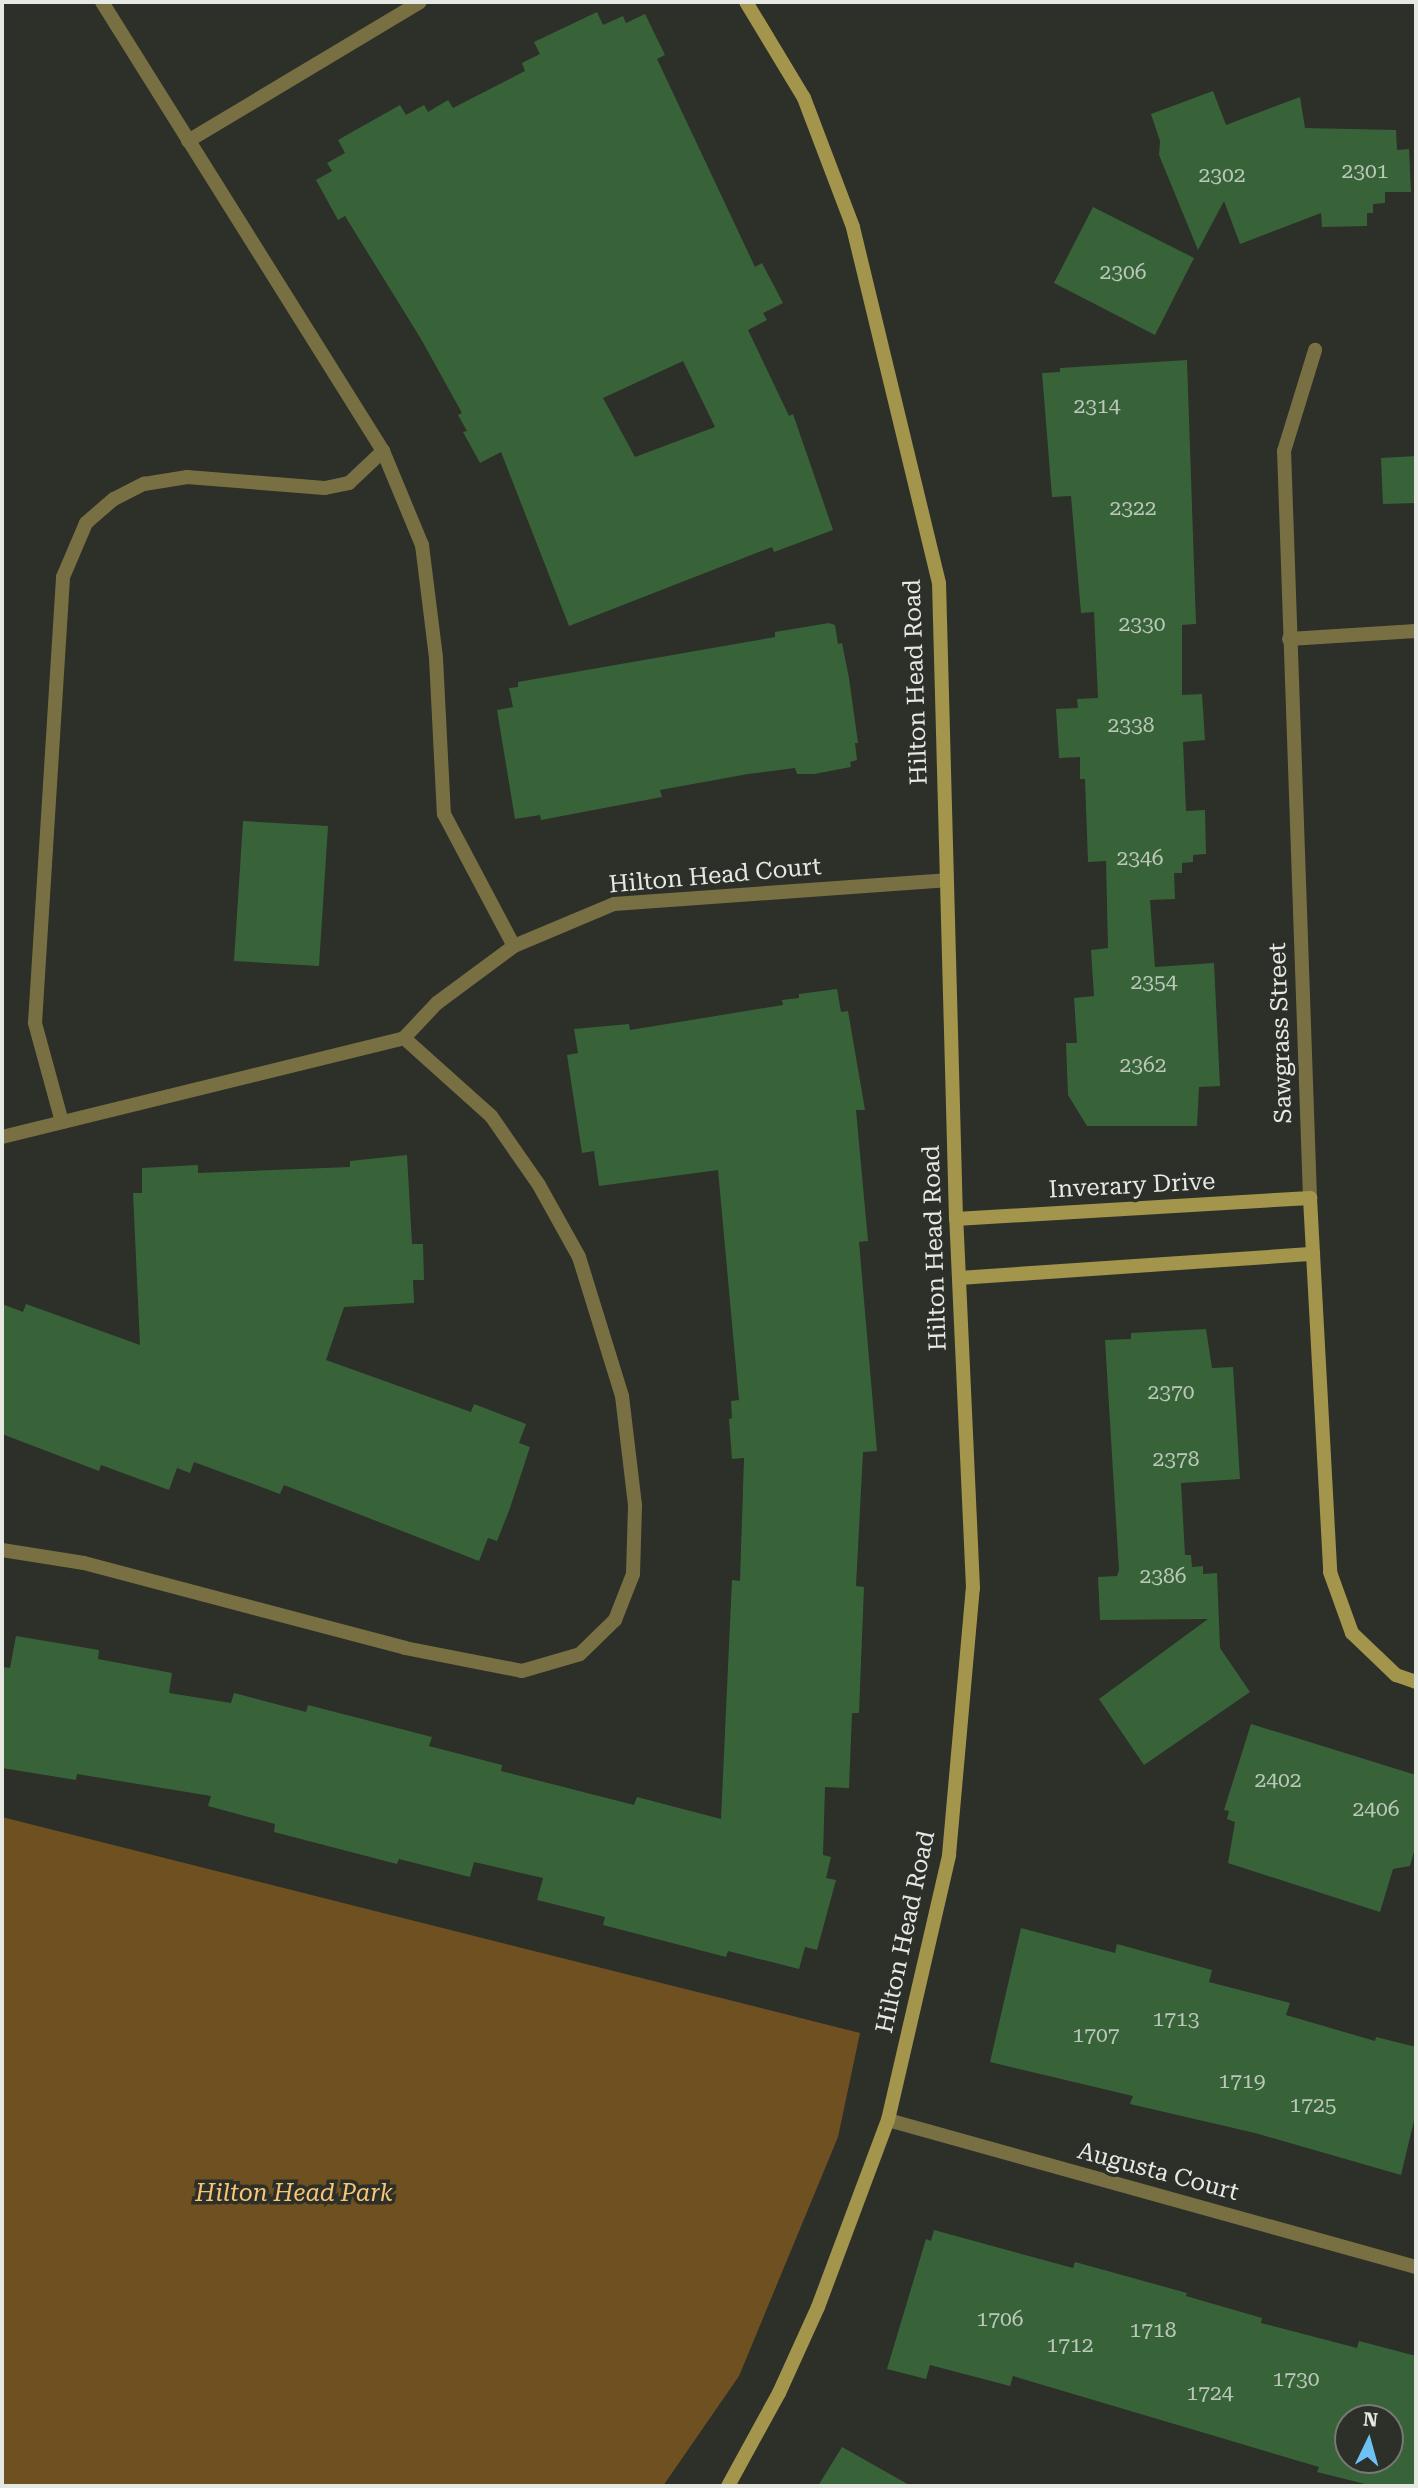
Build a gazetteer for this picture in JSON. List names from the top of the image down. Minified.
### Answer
{"streets":{"street":["Hilton Head Road","Hilton Head Court","Sawgrass Street","Inverary Drive","Augusta Court"]},"crossings":[["Hilton Head Road","Hilton Head Court"],["Hilton Head Road","Inverary Drive"],["Hilton Head Road","Augusta Court"],["Sawgrass Street","Inverary Drive"]],"parks":["Hilton Head Park"],"house_numbers":["2301","2302","2306","2314","2322","2330","2338","2346","2354","2362","2370","2378","2386","2402","2406","1713","1707","1719","1725","1706","1718","1712","1730","1724"],"north":"top"}
